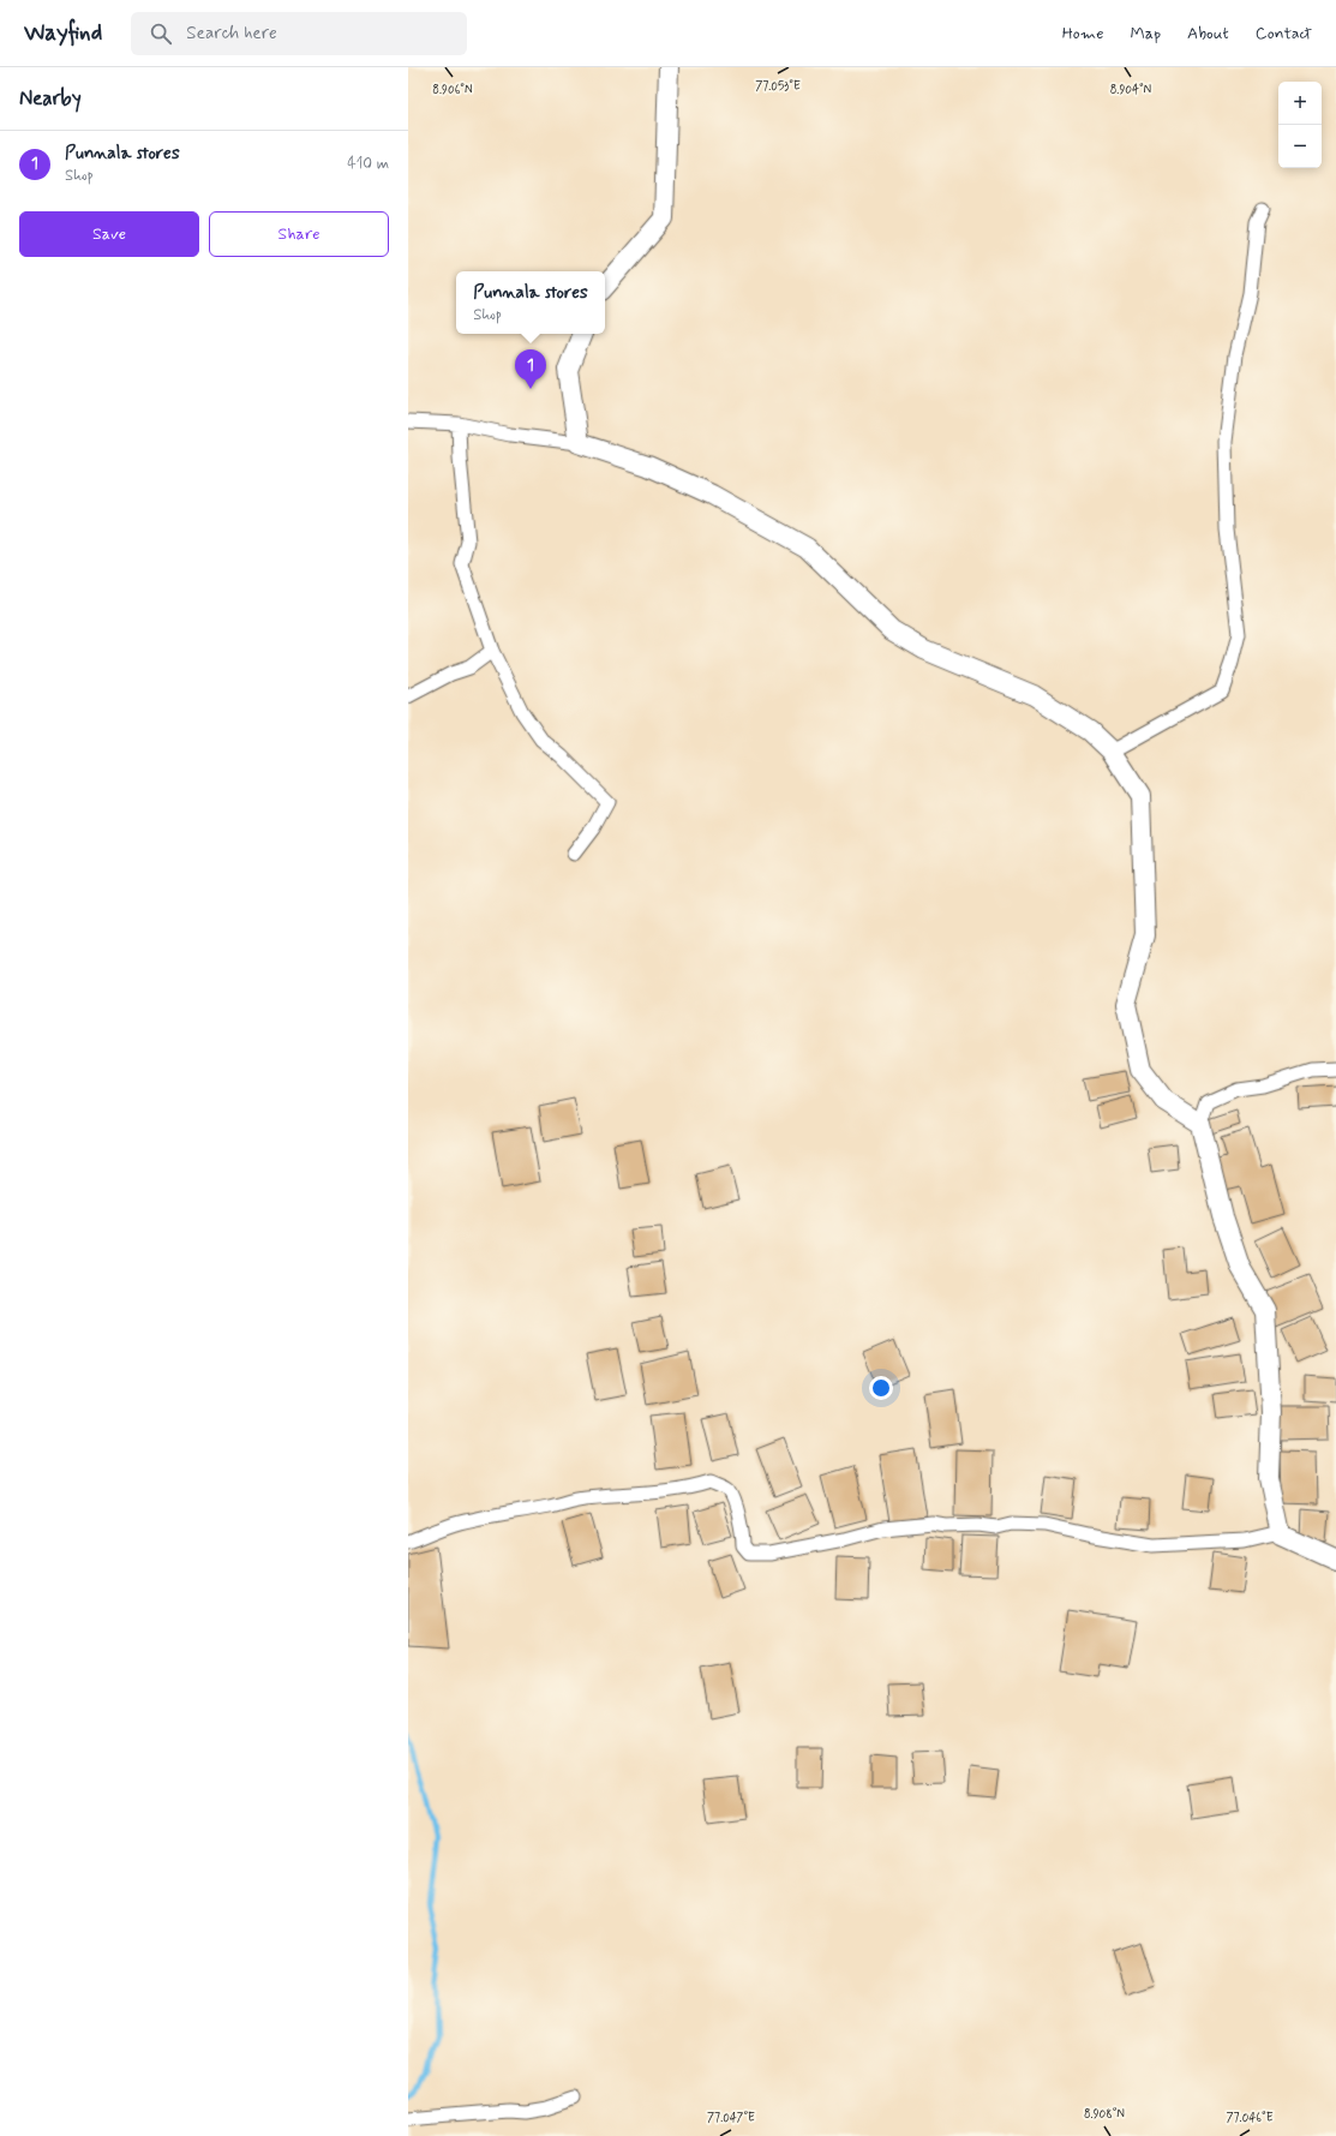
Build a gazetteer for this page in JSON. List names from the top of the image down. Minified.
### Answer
{"page":{"header":"Wayfind","search":"Search here","nav":["Home","Map","About","Contact"],"heading":"Nearby","map_buttons":["+","−"],"list":[{"mark":"1","name":"Punnala stores","note":"Shop","value":"410 m"}],"buttons":["Save","Share"],"popup":["Punnala stores","Shop"],"pins":"1"},"coordinates":["77.053°E","8.906°N","8.904°N","8.908°N","77.047°E","77.046°E"]}
